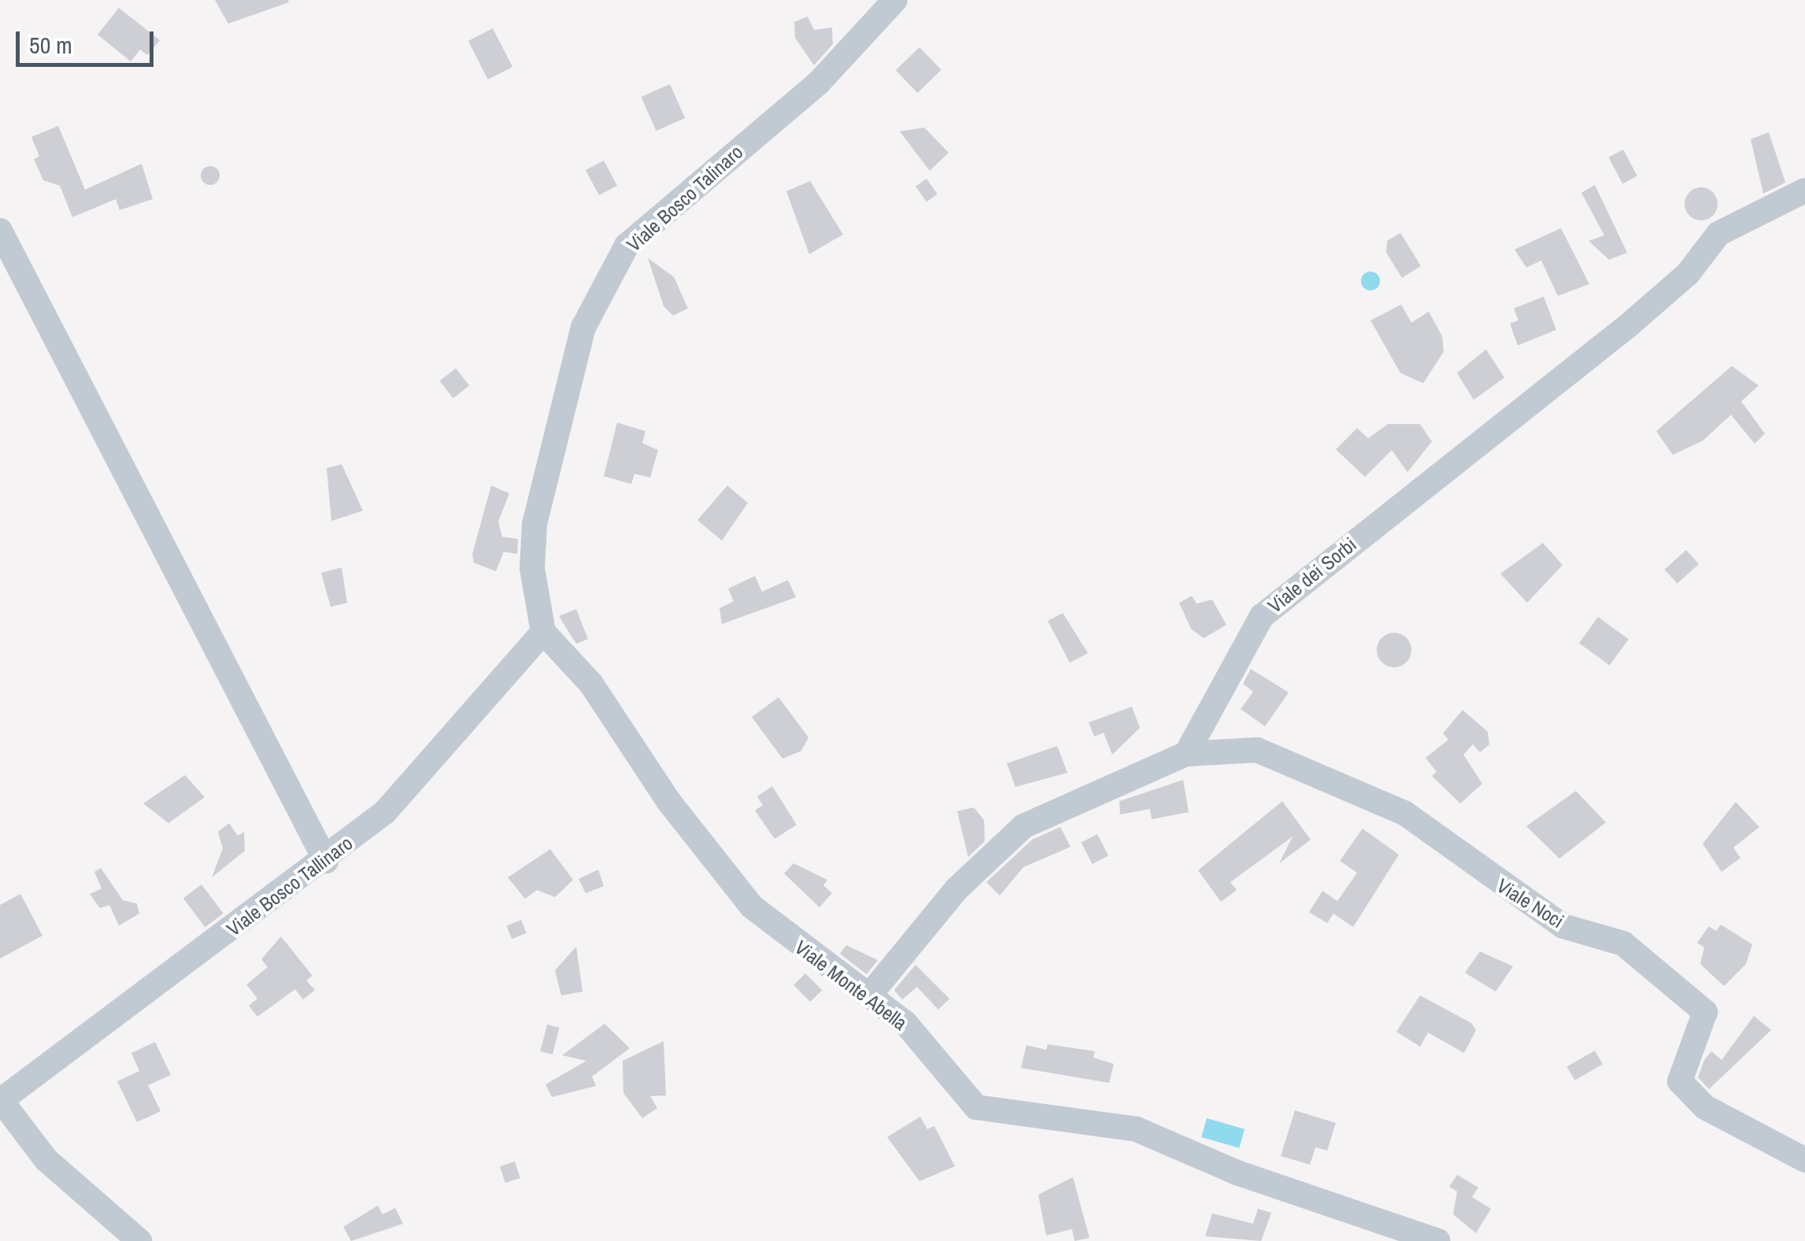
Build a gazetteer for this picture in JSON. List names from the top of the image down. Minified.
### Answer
{"streets":{"street":["Viale Bosco Talinaro","Viale dei Sorbi","Viale Bosco Tallinaro","Viale Noci","Viale Monte Abella"]},"crossings":[["Viale Bosco Talinaro","Viale Bosco Tallinaro"],["Viale Bosco Talinaro","Viale Monte Abella"],["Viale dei Sorbi","Viale Noci"],["Viale Bosco Tallinaro","Viale Monte Abella"]],"scale_bar":"50 m"}
